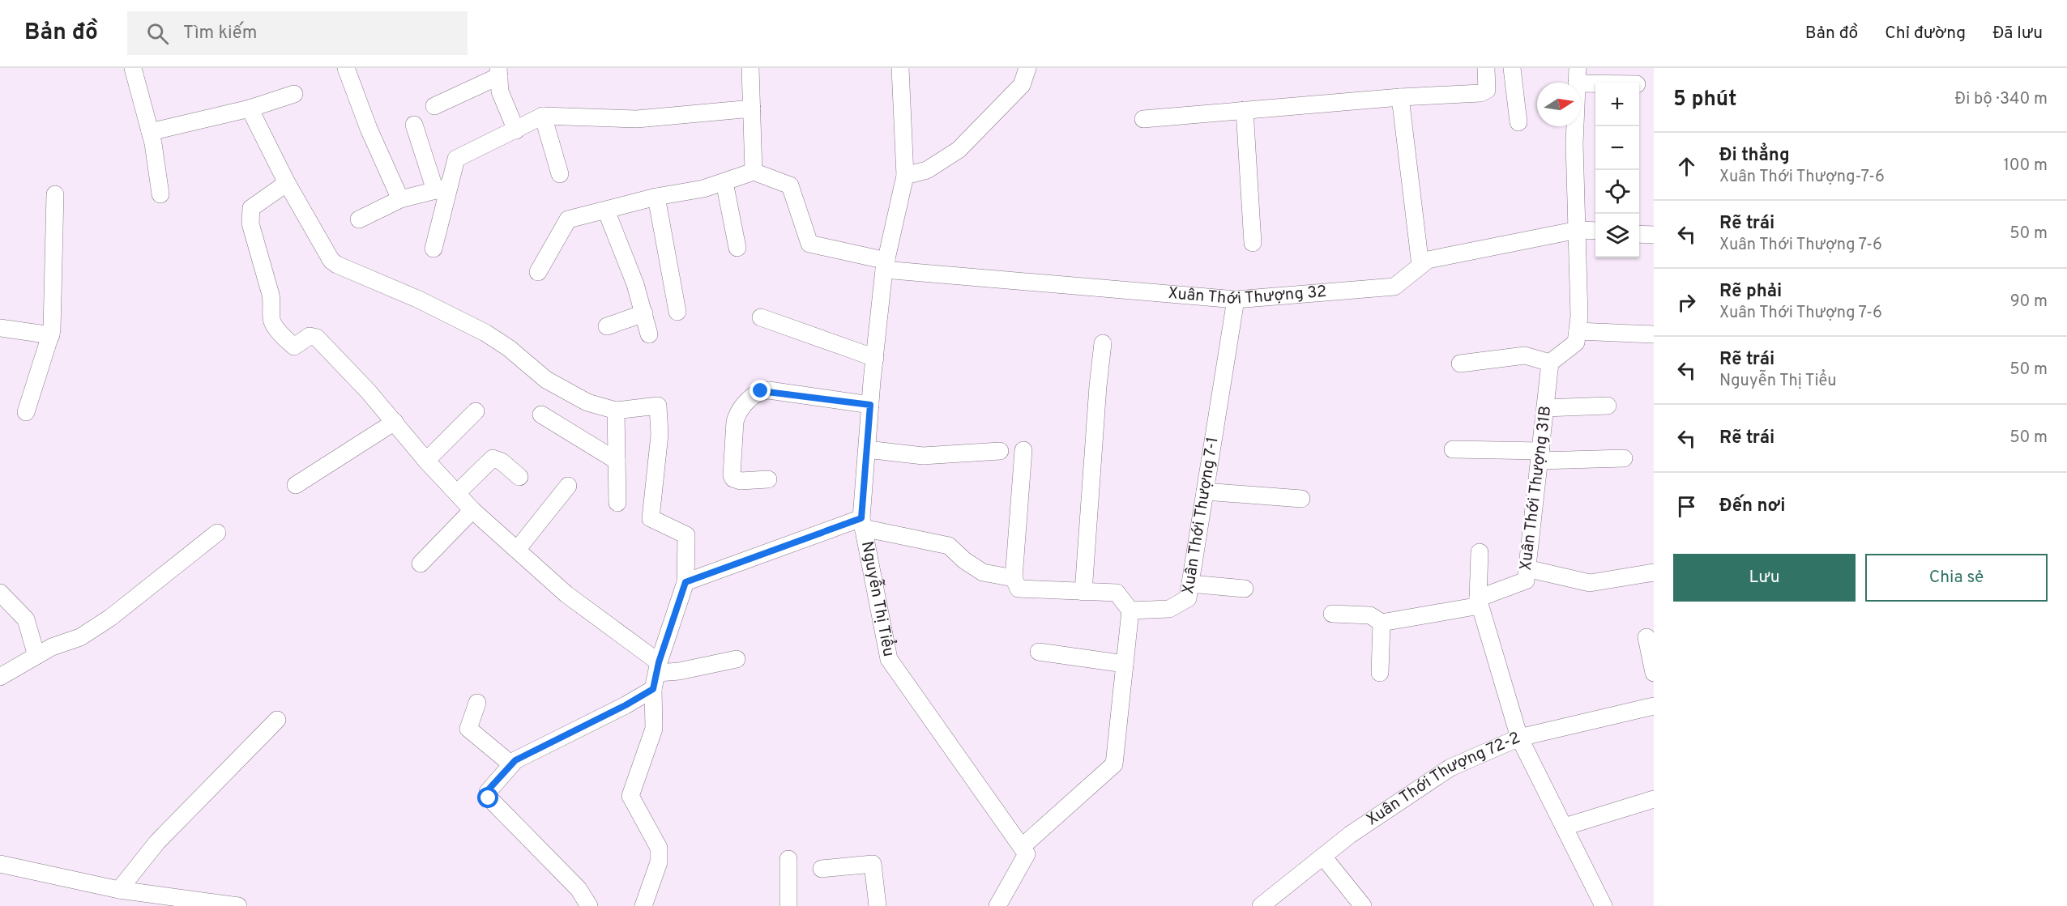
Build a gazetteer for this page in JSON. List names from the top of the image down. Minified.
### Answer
{"streets":{"street":["Xuân Thới Thượng 32","Xuân Thới Thượng 31B","Xuân Thới Thượng 7-1","Nguyễn Thị Tiểu","Xuân Thới Thượng 72-2"]},"crossings":[["Xuân Thới Thượng 32","Xuân Thới Thượng 7-1"],["Xuân Thới Thượng 32","Nguyễn Thị Tiểu"]],"north":"right","page":{"header":"Bản đồ","search":"Tìm kiếm","nav":["Bản đồ","Chỉ đường","Đã lưu"],"heading":["5 phút","Đi bộ · 340 m"],"map_buttons":["+","−"],"list":[["Đi thẳng","Xuân Thới Thượng-7-6","100 m"],["Rẽ trái","Xuân Thới Thượng 7-6","50 m"],["Rẽ phải","Xuân Thới Thượng 7-6","90 m"],["Rẽ trái","Nguyễn Thị Tiểu","50 m"],["Rẽ trái","50 m"],"Đến nơi"],"buttons":["Lưu","Chia sẻ"]}}
